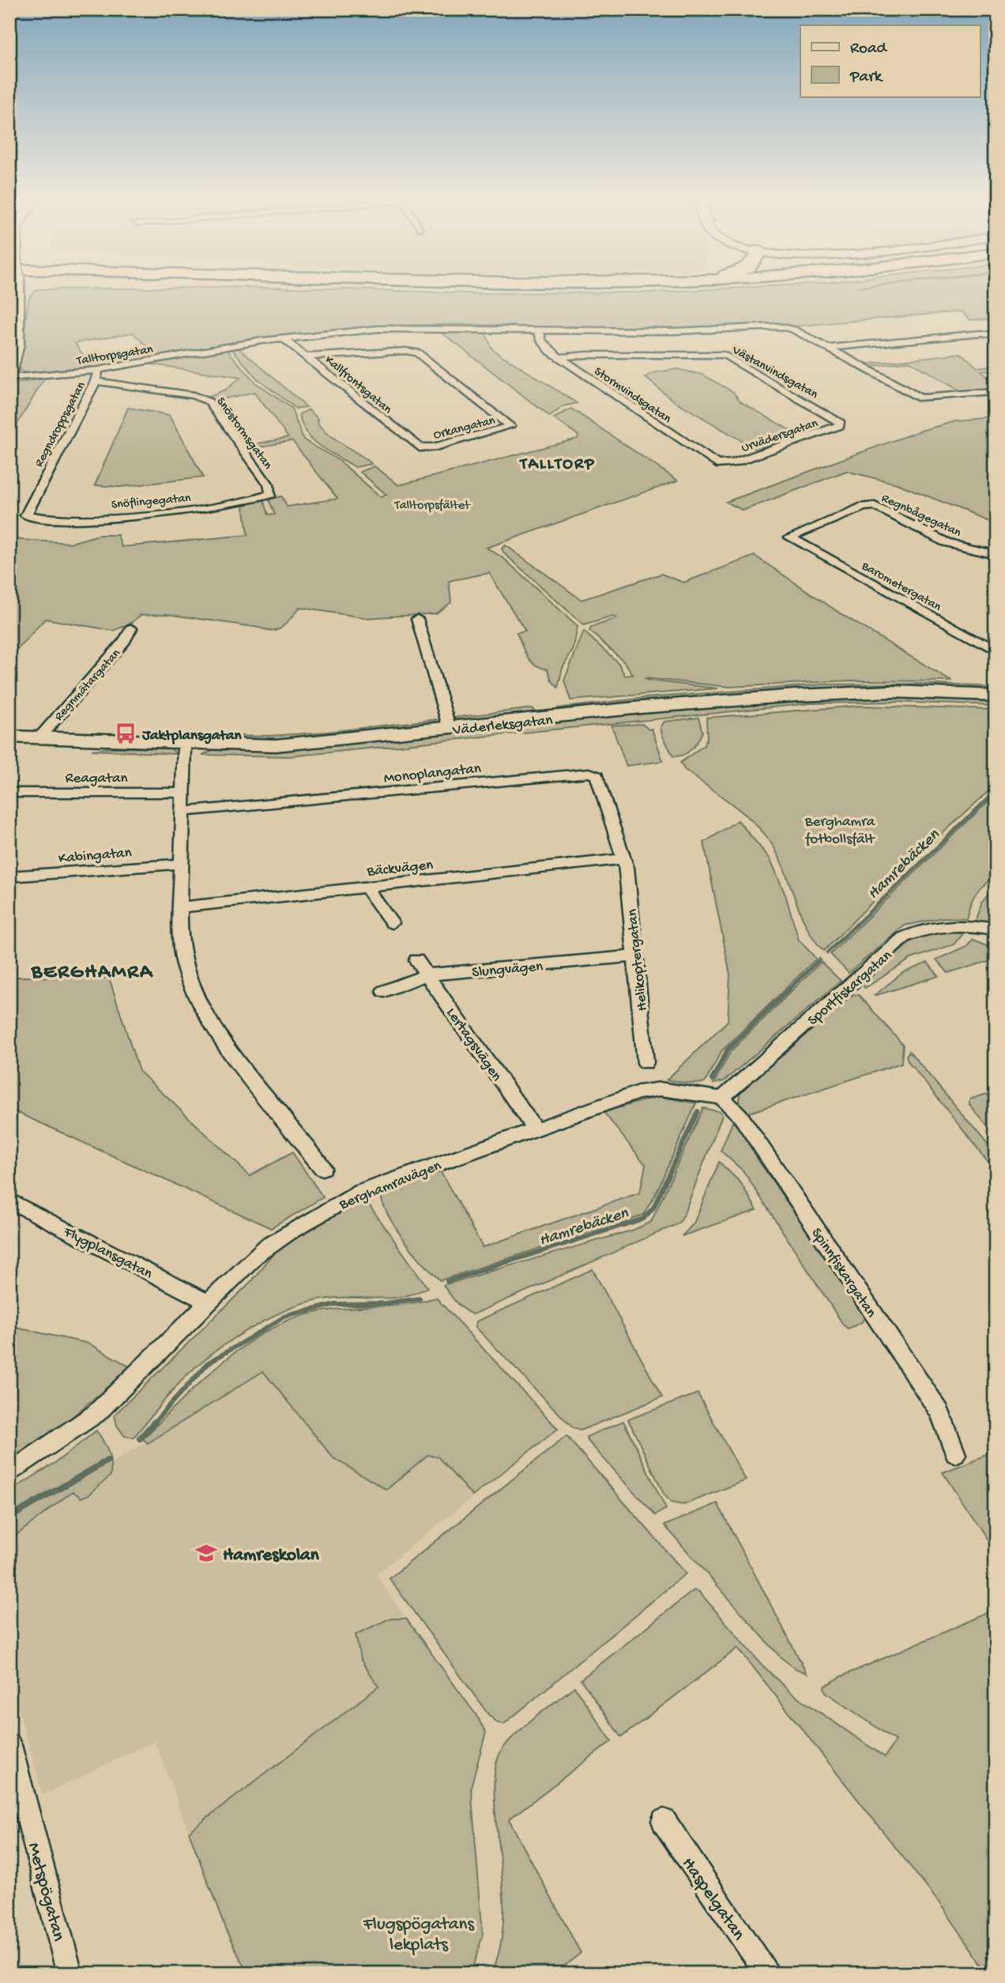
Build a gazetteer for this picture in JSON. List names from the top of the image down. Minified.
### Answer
{"streets":{"street":["Talltorpsgatan","Västanvindsgatan","Kallfrontsgatan","Stormvindsgatan","Regndroppsgatan","Orkangatan","Snöstormsgatan","Urvädersgatan","Snöflingegatan","Regnbågegatan","Barometergatan","Regnmätargatan","Väderleksgatan","Monoplangatan","Reagatan","Kabingatan","Bäckvägen","Helikoptergatan","Slungvägen","Sportfiskargatan","Lertagsvägen","Berghamravägen","Flygplansgatan","Spinnfiskargatan","Metspögatan","Haspelgatan"]},"crossings":[["Talltorpsgatan","Kallfrontsgatan"],["Talltorpsgatan","Stormvindsgatan"],["Talltorpsgatan","Regndroppsgatan"],["Västanvindsgatan","Stormvindsgatan"],["Västanvindsgatan","Urvädersgatan"],["Kallfrontsgatan","Orkangatan"],["Stormvindsgatan","Urvädersgatan"],["Regndroppsgatan","Snöstormsgatan"],["Regndroppsgatan","Snöflingegatan"],["Snöstormsgatan","Snöflingegatan"],["Regnbågegatan","Barometergatan"],["Regnmätargatan","Väderleksgatan"],["Monoplangatan","Bäckvägen"],["Monoplangatan","Helikoptergatan"],["Bäckvägen","Helikoptergatan"],["Helikoptergatan","Slungvägen"],["Slungvägen","Lertagsvägen"],["Sportfiskargatan","Berghamravägen"],["Sportfiskargatan","Spinnfiskargatan"],["Lertagsvägen","Berghamravägen"],["Berghamravägen","Flygplansgatan"],["Berghamravägen","Spinnfiskargatan"]],"districts":["TALLTORP","BERGHAMRA"],"water":["Hamrebäcken"],"parks":["Talltorpsfältet","Berghamra fotbollsfält","Flugspögatans lekplats"],"places":{"bus stop":["Jaktplansgatan"],"school or university":["Hamreskolan"]},"legend":["Road","Park"]}
